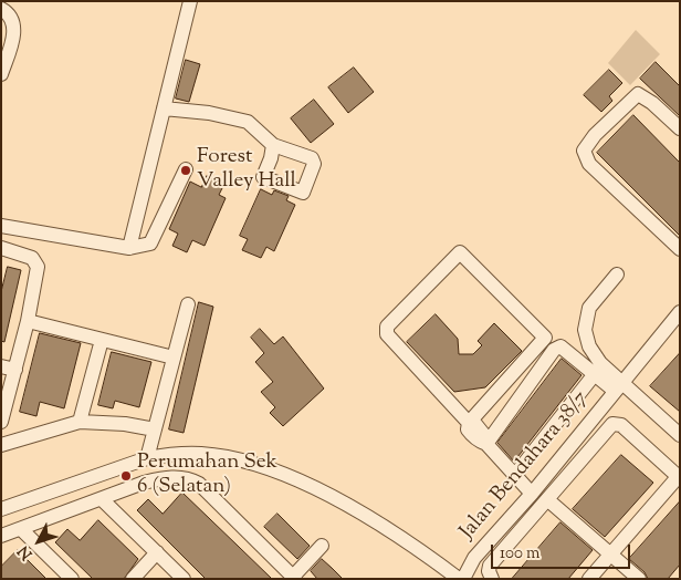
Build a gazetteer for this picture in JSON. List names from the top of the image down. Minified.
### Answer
{"streets":{"street":["Jalan Bendahara 38/7"]},"places":["Forest Valley Hall","Perumahan Sek 6 (Selatan)"],"scale_bar":"100 m","north":"bottom left"}
